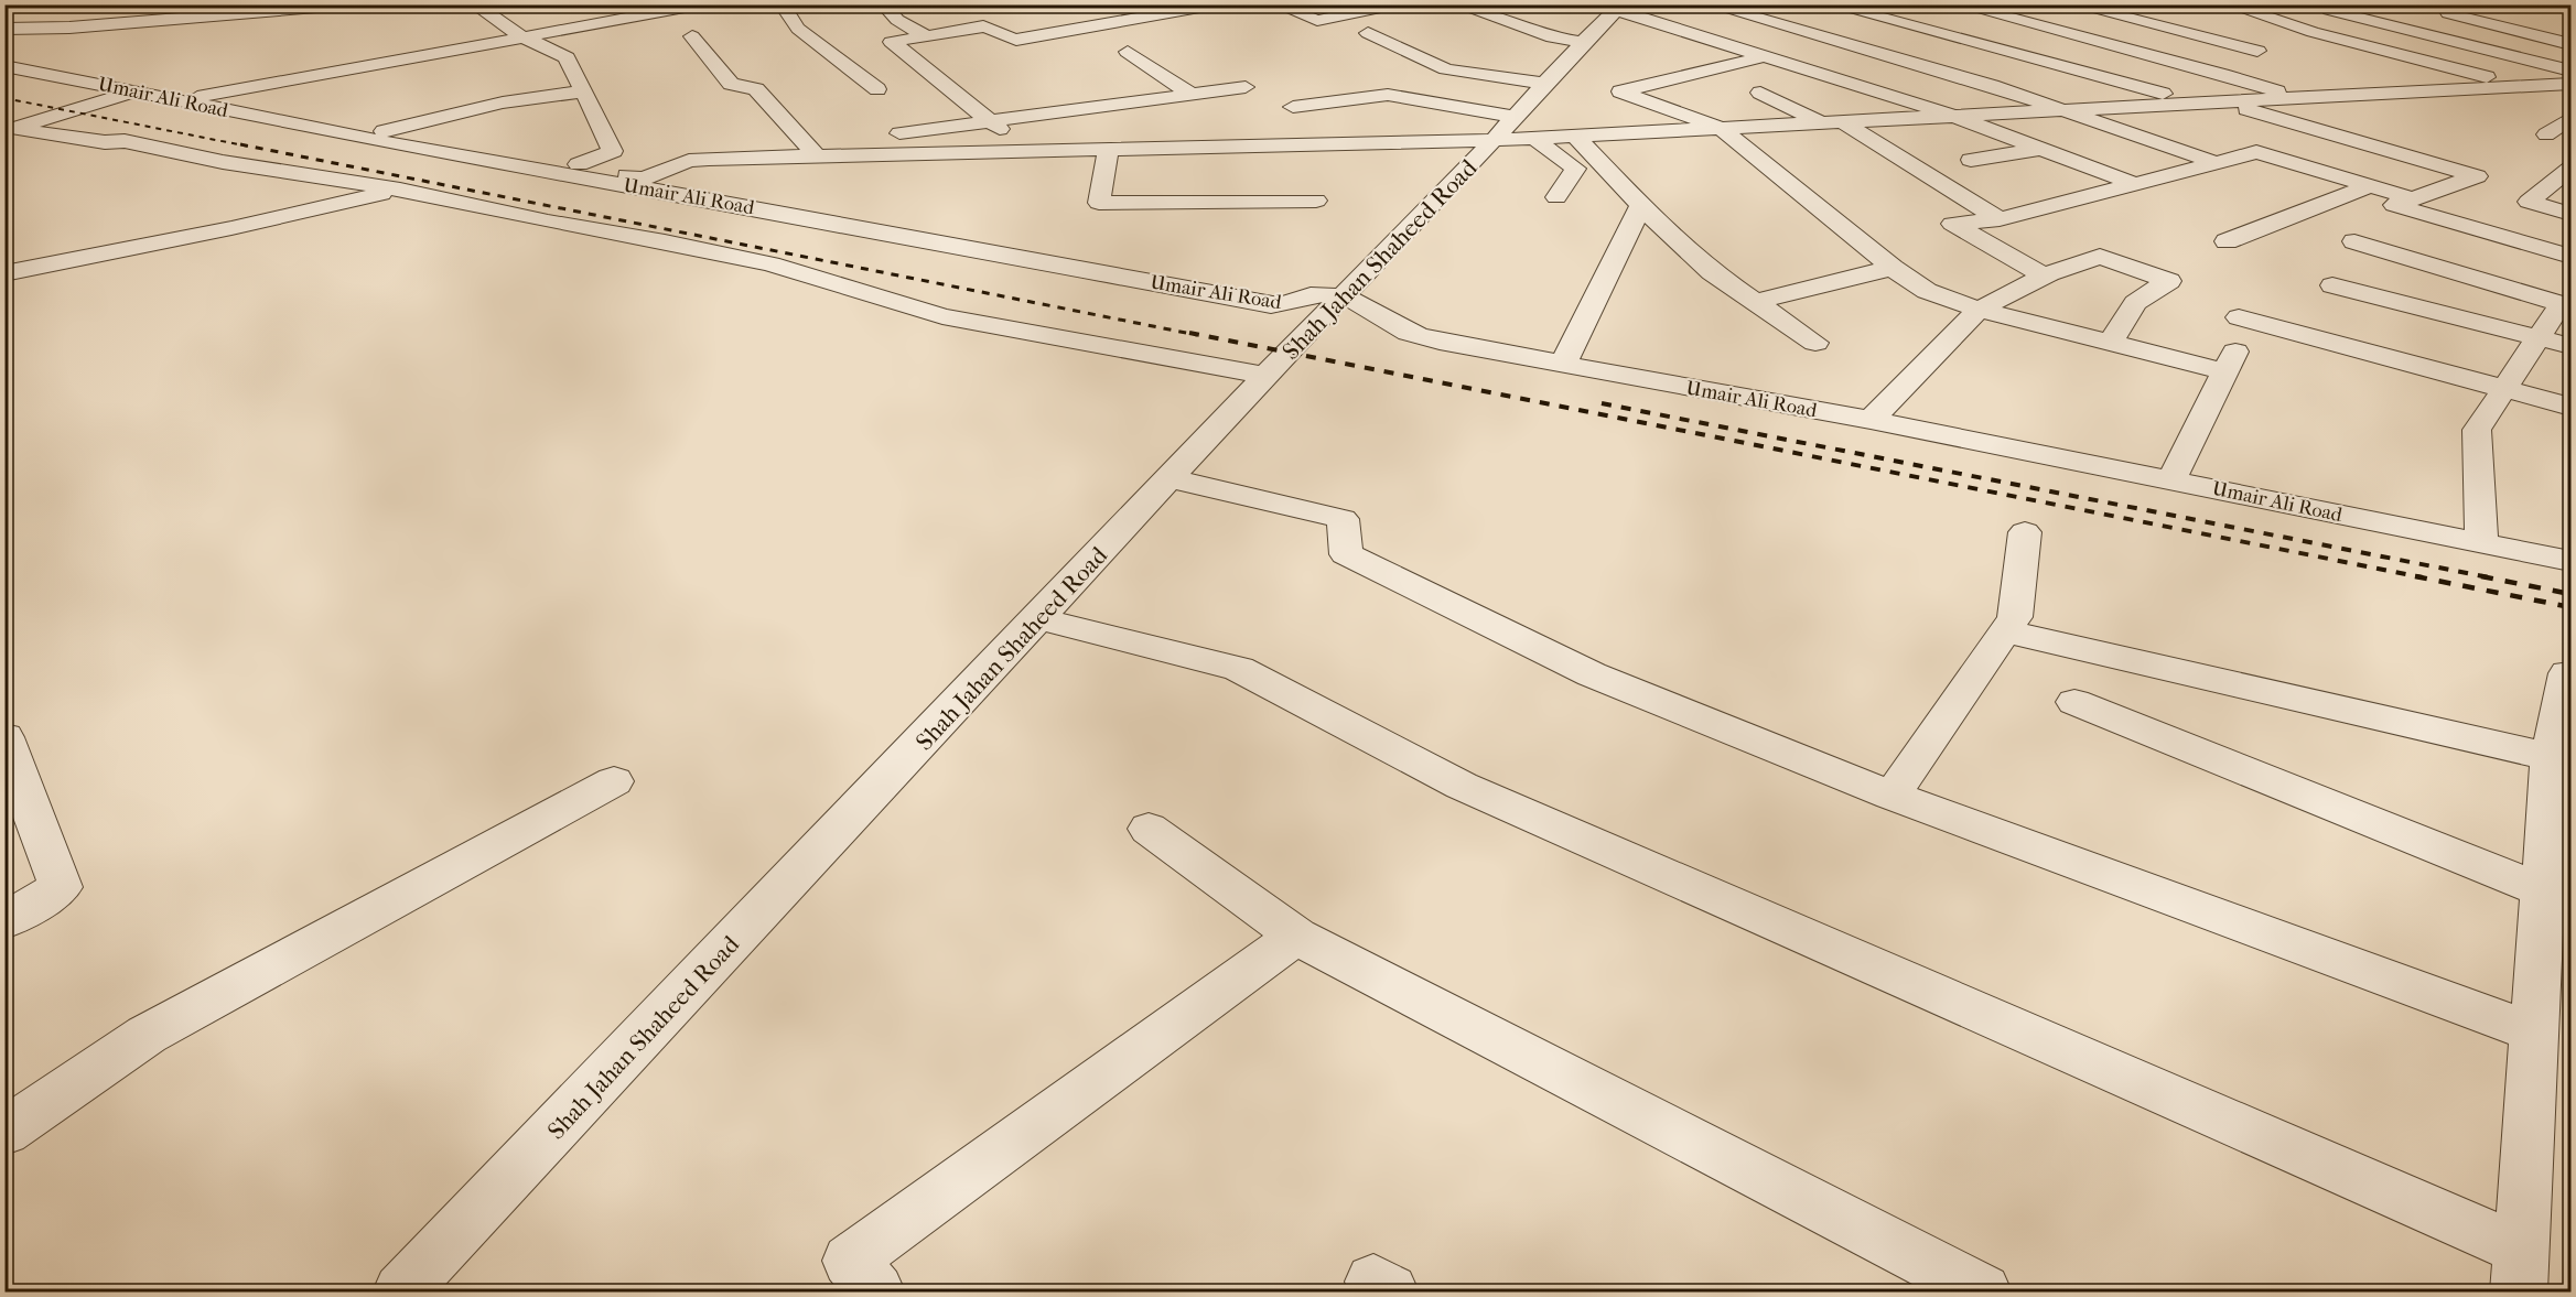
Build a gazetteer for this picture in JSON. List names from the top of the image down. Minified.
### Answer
{"streets":{"street":["Umair Ali Road","Shah Jahan Shaheed Road"]},"crossings":[["Umair Ali Road","Shah Jahan Shaheed Road"]]}
